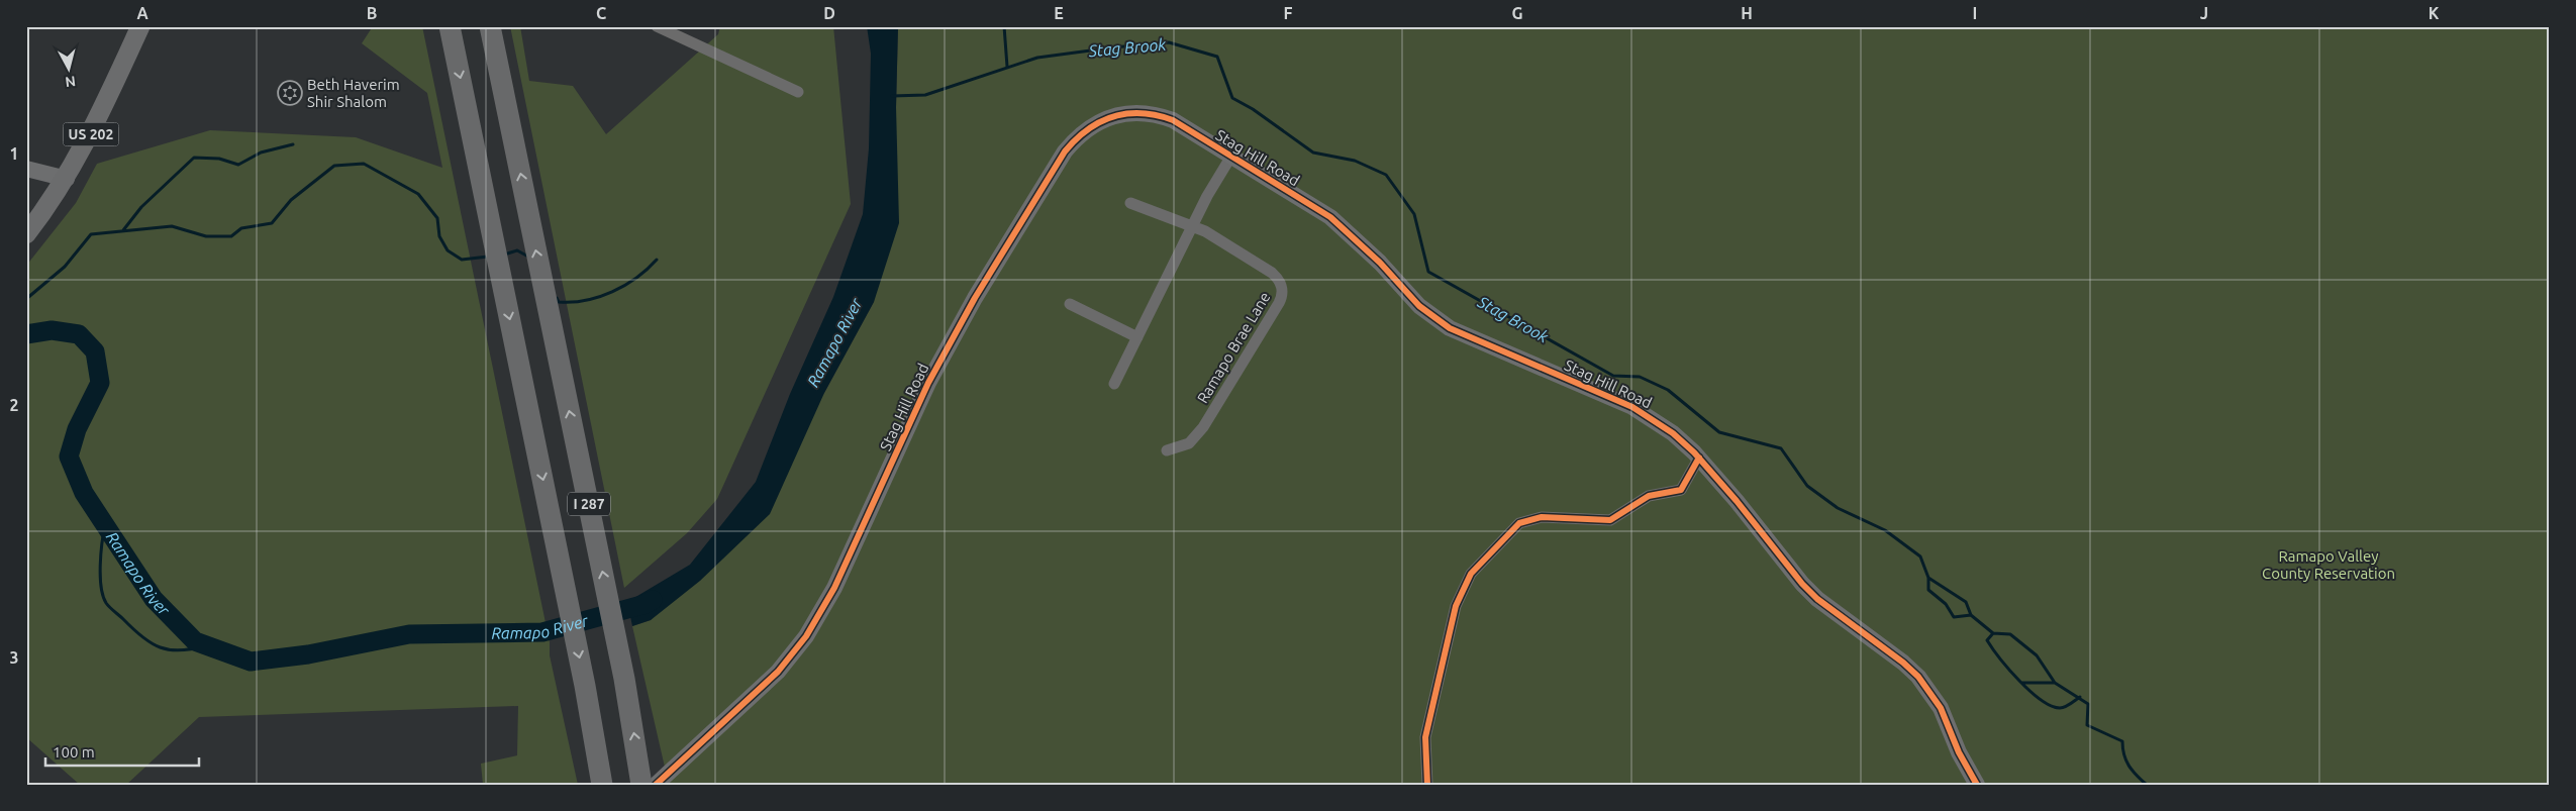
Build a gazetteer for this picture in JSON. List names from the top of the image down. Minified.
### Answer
{"streets":{"highway":["I 287"],"main road":["US 202"],"street":["Stag Hill Road","Ramapo Brae Lane"]},"water":["Stag Brook","Ramapo River"],"parks":["Ramapo Valley County Reservation"],"places":{"synagogue":["Beth Haverim Shir Shalom"]},"scale_bar":"100 m","north":"bottom","grid":{"columns":["A","B","C","D","E","F","G","H","I","J","K"],"rows":["1","2","3"]}}
